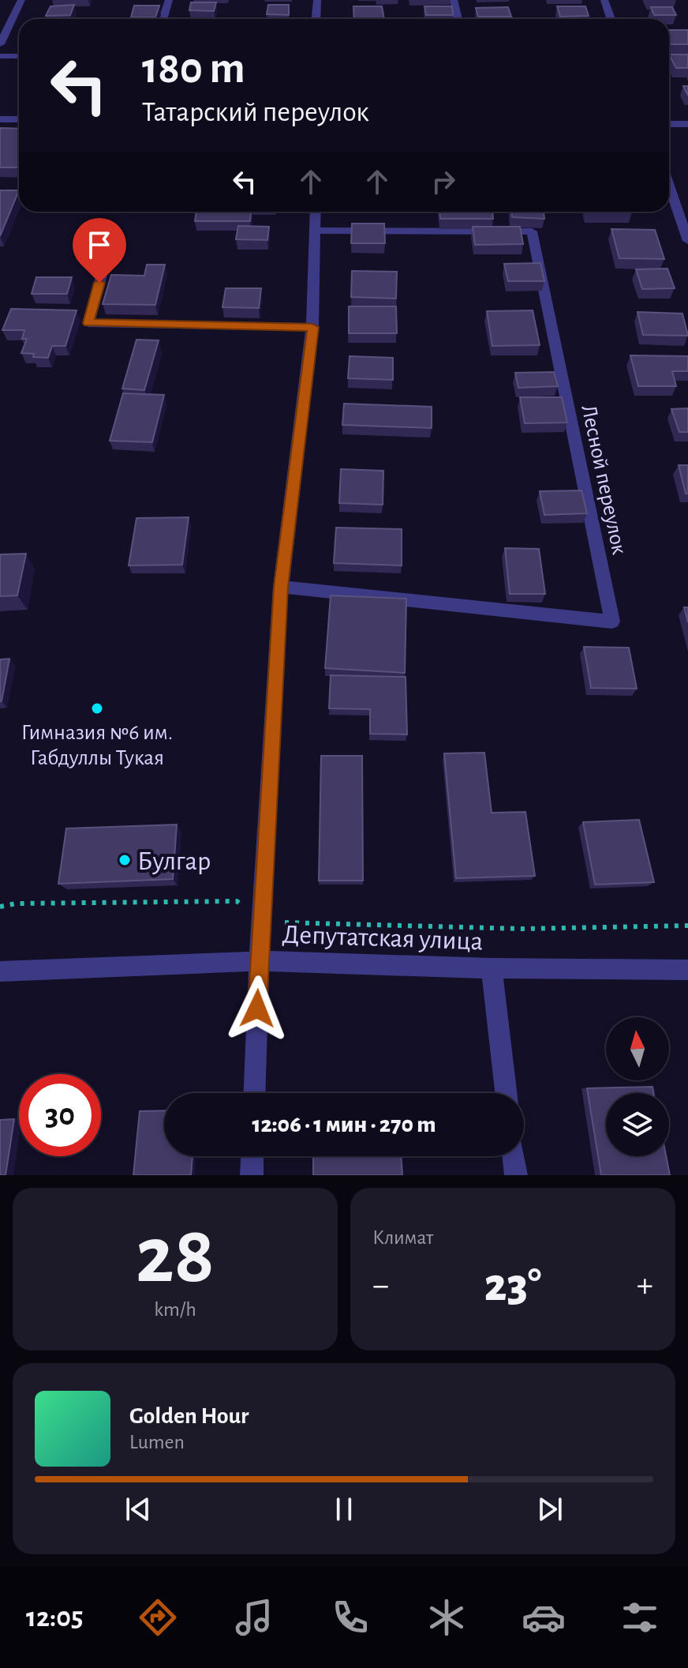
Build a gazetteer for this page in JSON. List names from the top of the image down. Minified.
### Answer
{"streets":{"street":["Лесной переулок","Депутатская улица"]},"places":["Гимназия №6 им. Габдуллы Тукая","Булгар"],"north":"top","page":{"turn":["180 m","Татарский переулок"],"limit":"30","trip":"12:06 · 1 мин · 270 m","tile":[["28","km/h"],"Климат"],"heat":["−","23°","+"],"song":["Golden Hour","Lumen"],"tabs":"12:05"}}
